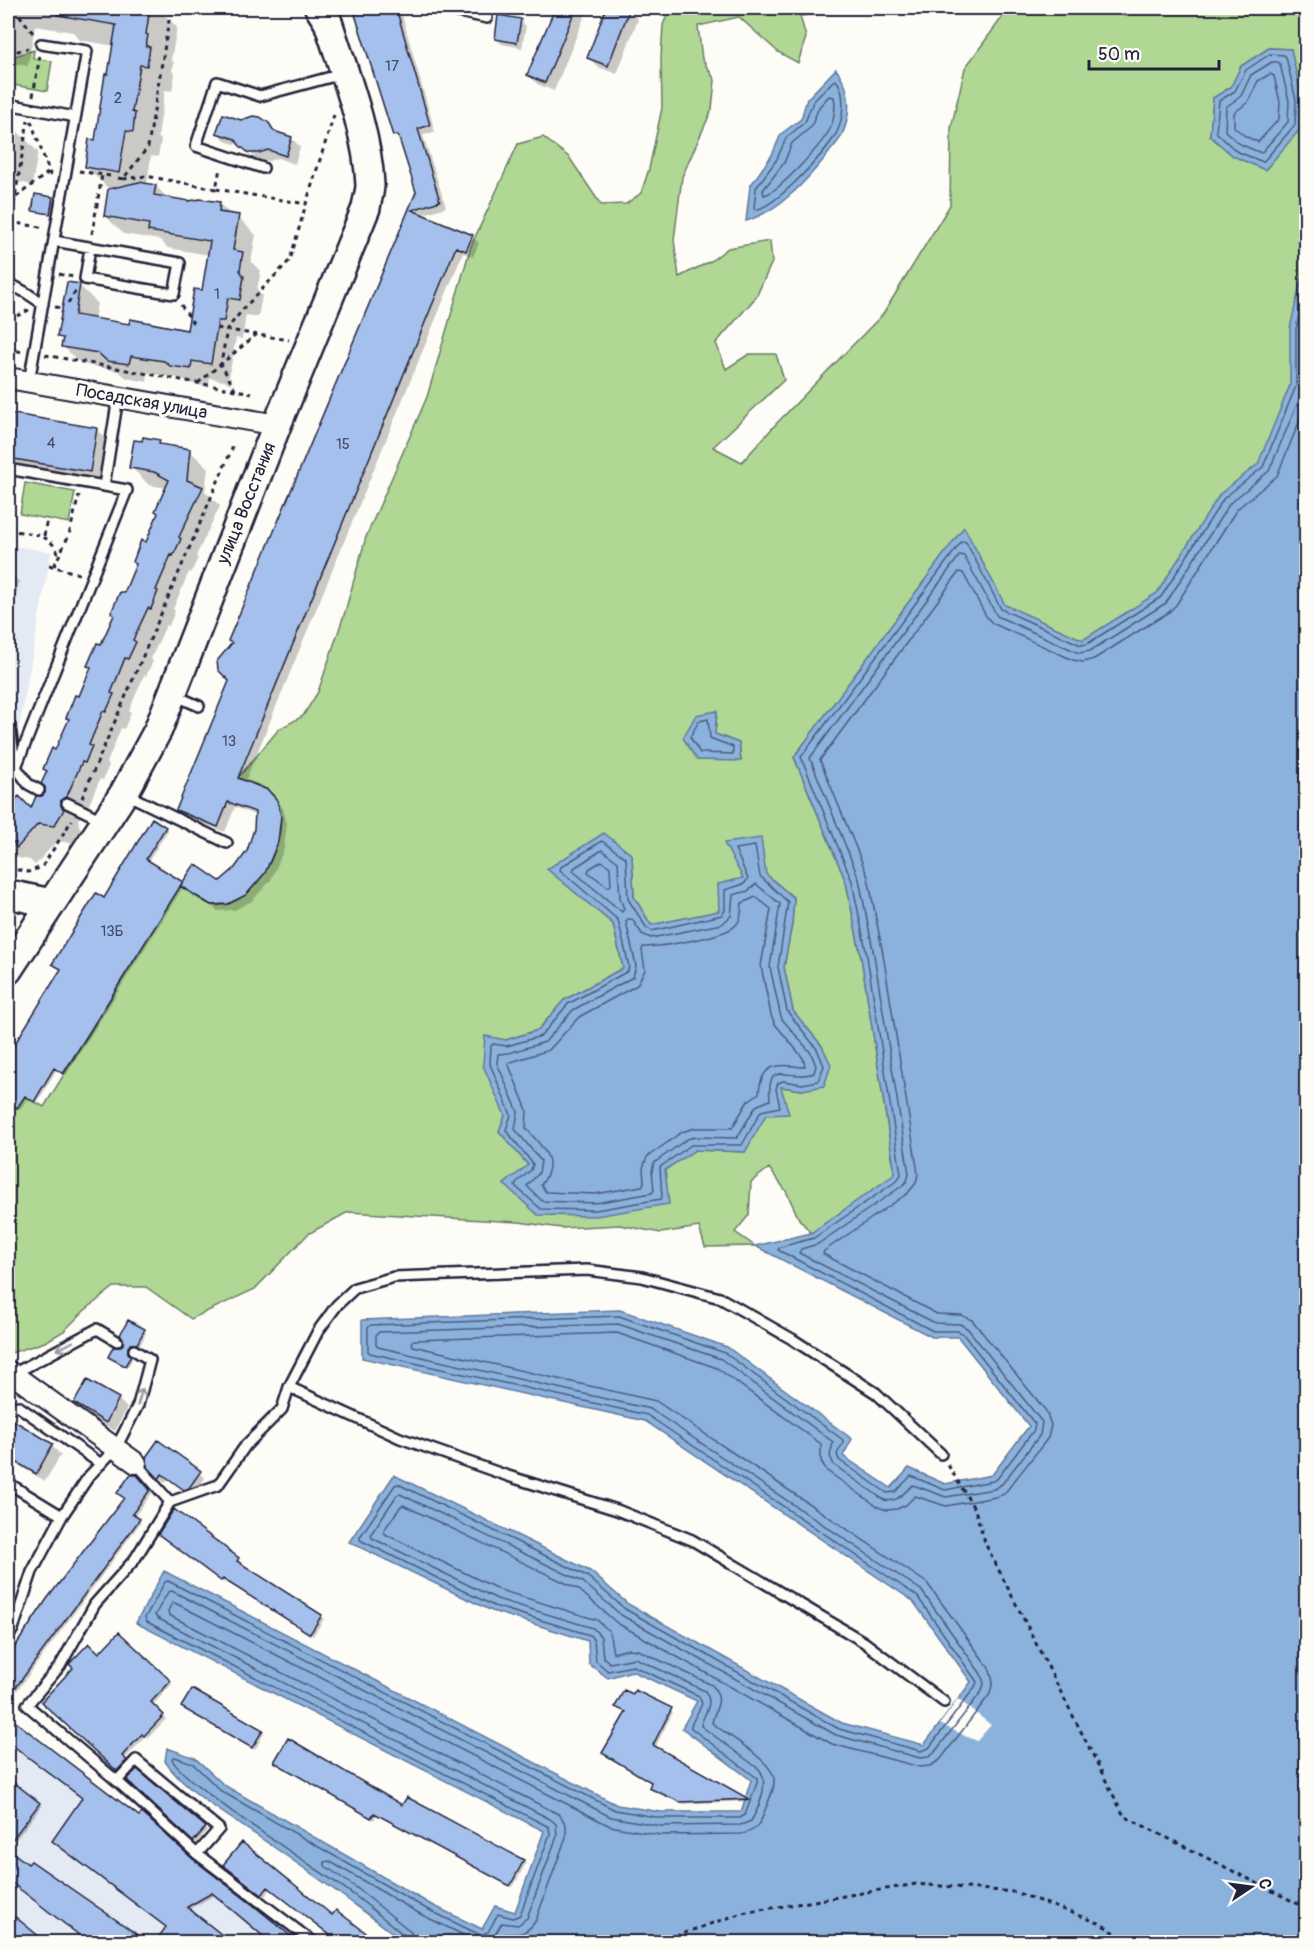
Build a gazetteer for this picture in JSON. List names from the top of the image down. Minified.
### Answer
{"streets":{"main road":["улица Восстания"],"street":["Посадская улица"]},"crossings":[["Посадская улица","улица Восстания"]],"house_numbers":["17","2","1","4","15","13","13Б"],"scale_bar":"50 m","north":"right"}
